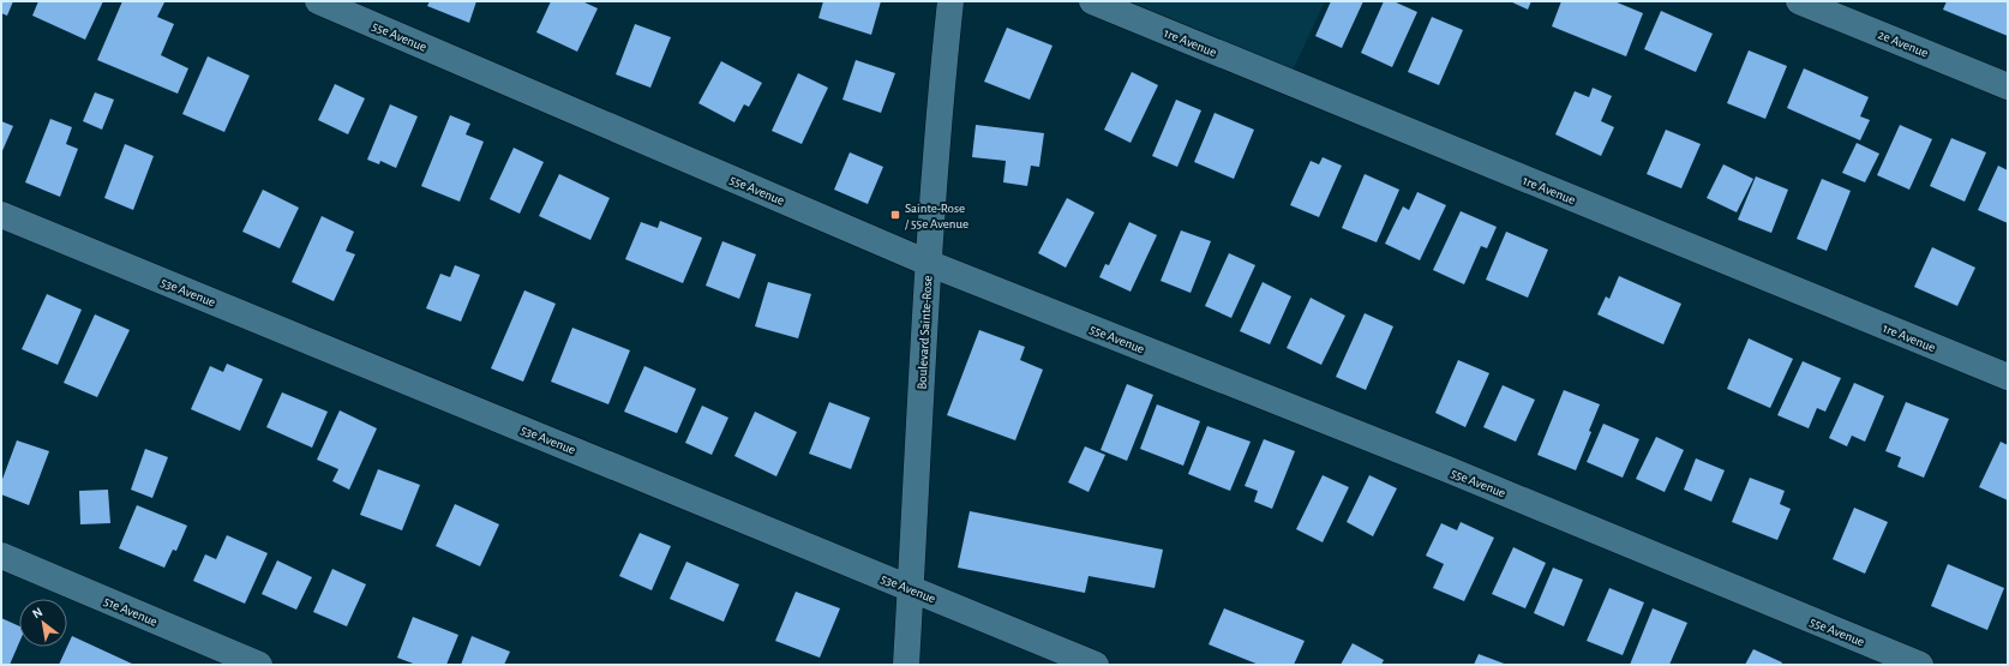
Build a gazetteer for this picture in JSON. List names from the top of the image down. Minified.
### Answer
{"streets":{"street":["55e Avenue","1re Avenue","2e Avenue","53e Avenue","Boulevard Sainte-Rose","51e Avenue"]},"crossings":[["55e Avenue","Boulevard Sainte-Rose"],["53e Avenue","Boulevard Sainte-Rose"]],"places":{"transit":["Sainte-Rose / 55e Avenue"]},"north":"top left"}
